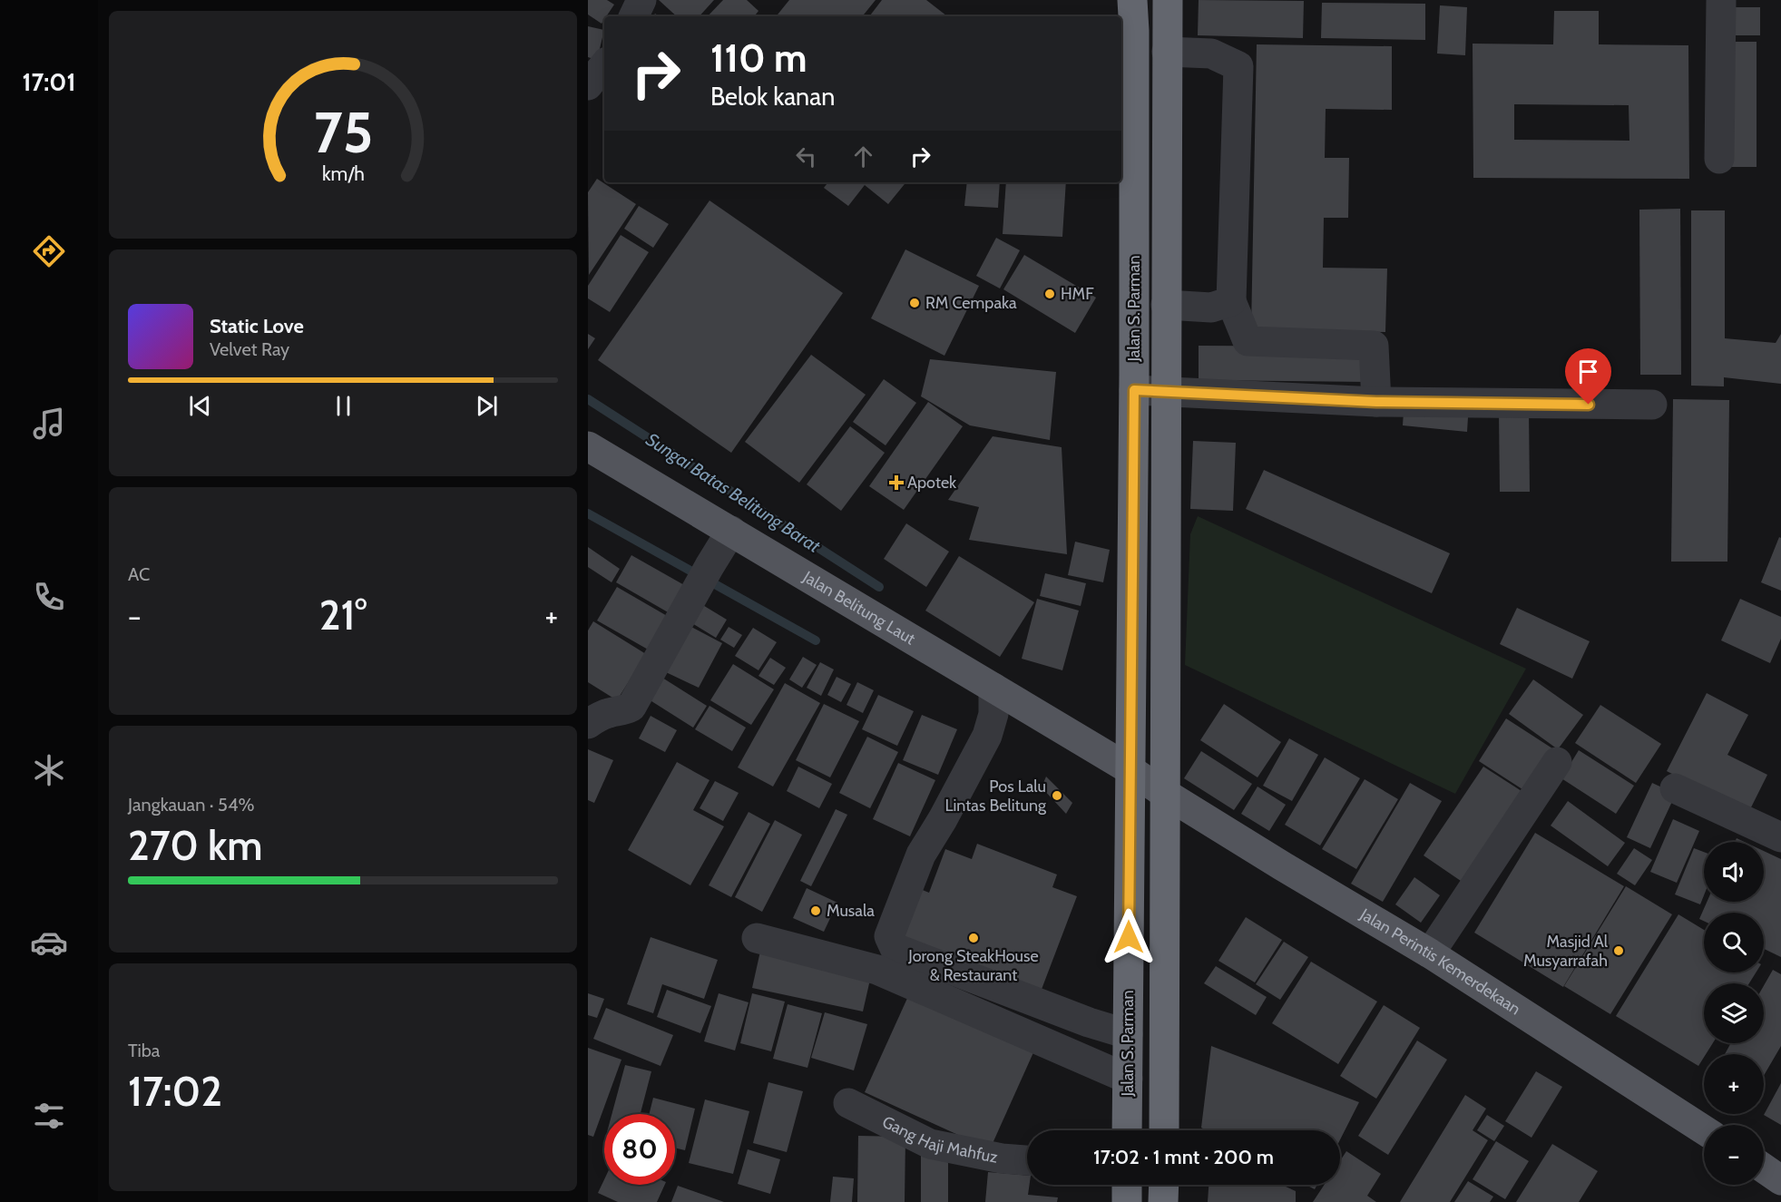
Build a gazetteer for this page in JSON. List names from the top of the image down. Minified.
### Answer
{"streets":{"highway":["Jalan S. Parman"],"main road":["Jalan Belitung Laut","Jalan Perintis Kemerdekaan"],"street":["Gang Haji Mahfuz"]},"crossings":[["Jalan S. Parman","Jalan Belitung Laut"],["Jalan S. Parman","Jalan Perintis Kemerdekaan"],["Jalan Belitung Laut","Jalan Perintis Kemerdekaan"]],"water":["Sungai Batas Belitung Barat"],"places":{"other":["HMF","RM Cempaka","Pos Lalu Lintas Belitung","Musala","Jorong SteakHouse & Restaurant","Masjid Al Musyarrafah"],"health":["Apotek"]},"page":{"tabs":"17:01","turn":["110 m","Belok kanan"],"song":["Static Love","Velvet Ray"],"tile":["AC",["Jangkauan · 54%","270 km"],["Tiba","17:02"]],"heat":["−","21°","+"],"map_buttons":["+","−"],"limit":"80","trip":"17:02 · 1 mnt · 200 m","gauge":["75","km/h"]}}
